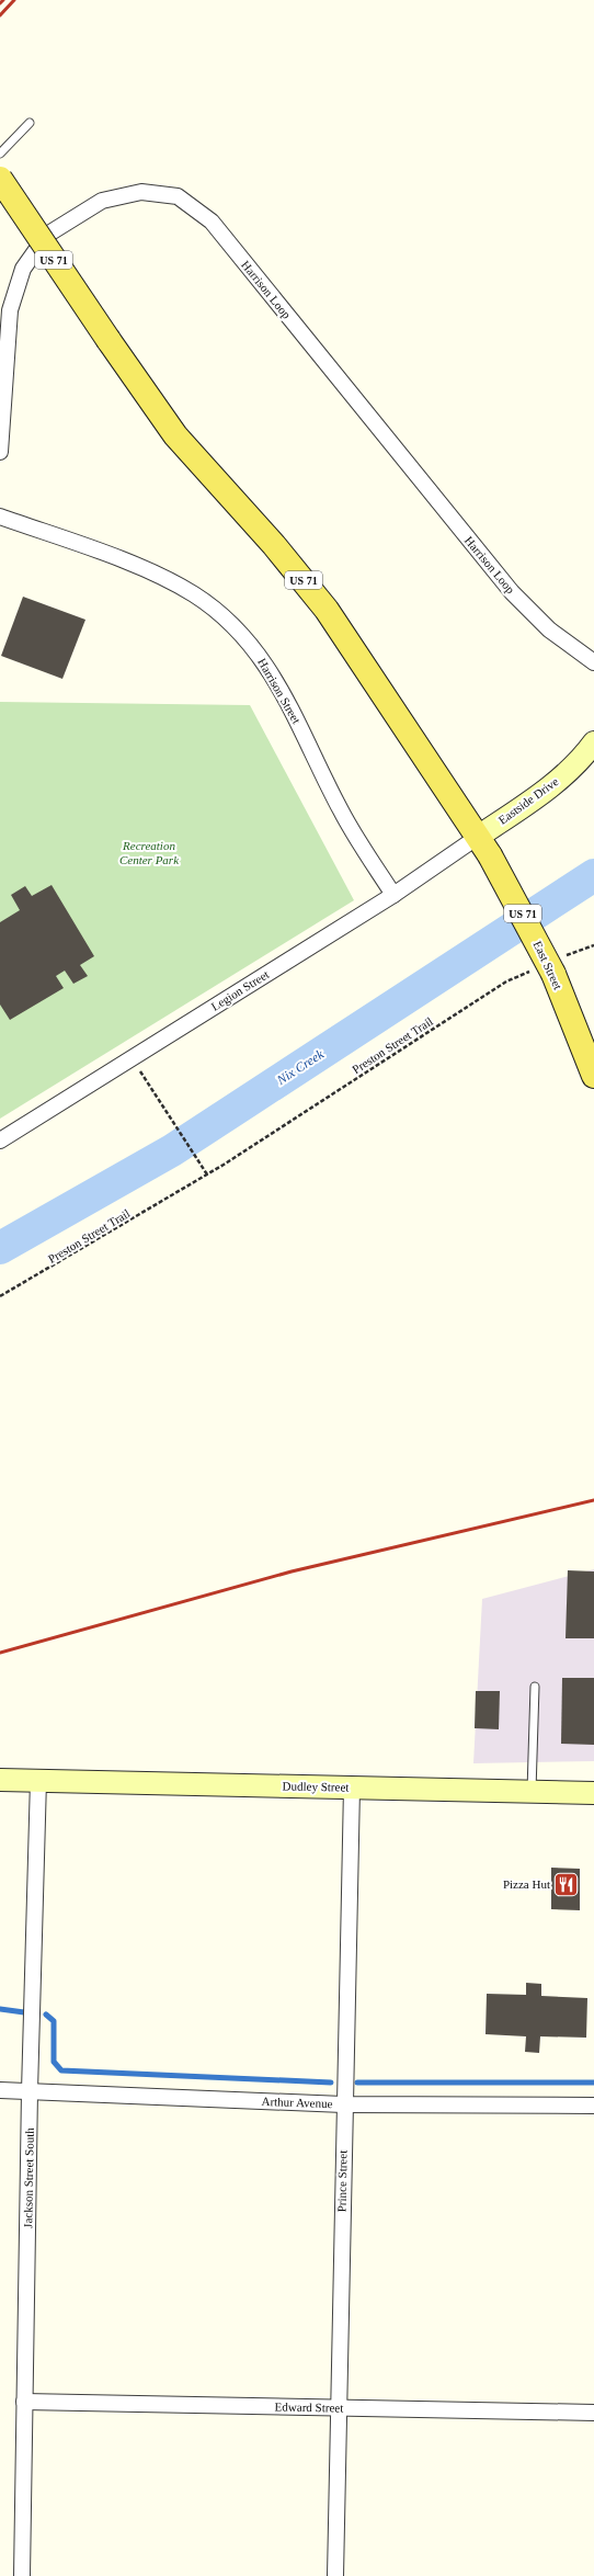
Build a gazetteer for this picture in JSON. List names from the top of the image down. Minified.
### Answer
{"streets":{"main road":["US 71","East Street"],"street":["Harrison Loop","Harrison Street","Eastside Drive","Legion Street","Dudley Street","Arthur Avenue","Jackson Street South","Prince Street","Edward Street"],"path":["Preston Street Trail"]},"crossings":[["US 71","Eastside Drive"],["US 71","East Street"],["US 71","Legion Street"],["Harrison Street","Legion Street"],["Eastside Drive","East Street"],["Eastside Drive","Legion Street"],["East Street","Legion Street"],["Dudley Street","Jackson Street South"],["Dudley Street","Prince Street"],["Arthur Avenue","Jackson Street South"],["Arthur Avenue","Prince Street"],["Jackson Street South","Edward Street"],["Prince Street","Edward Street"]],"water":["Nix Creek"],"parks":["Recreation Center Park"],"places":{"restaurant":["Pizza Hut"]}}
